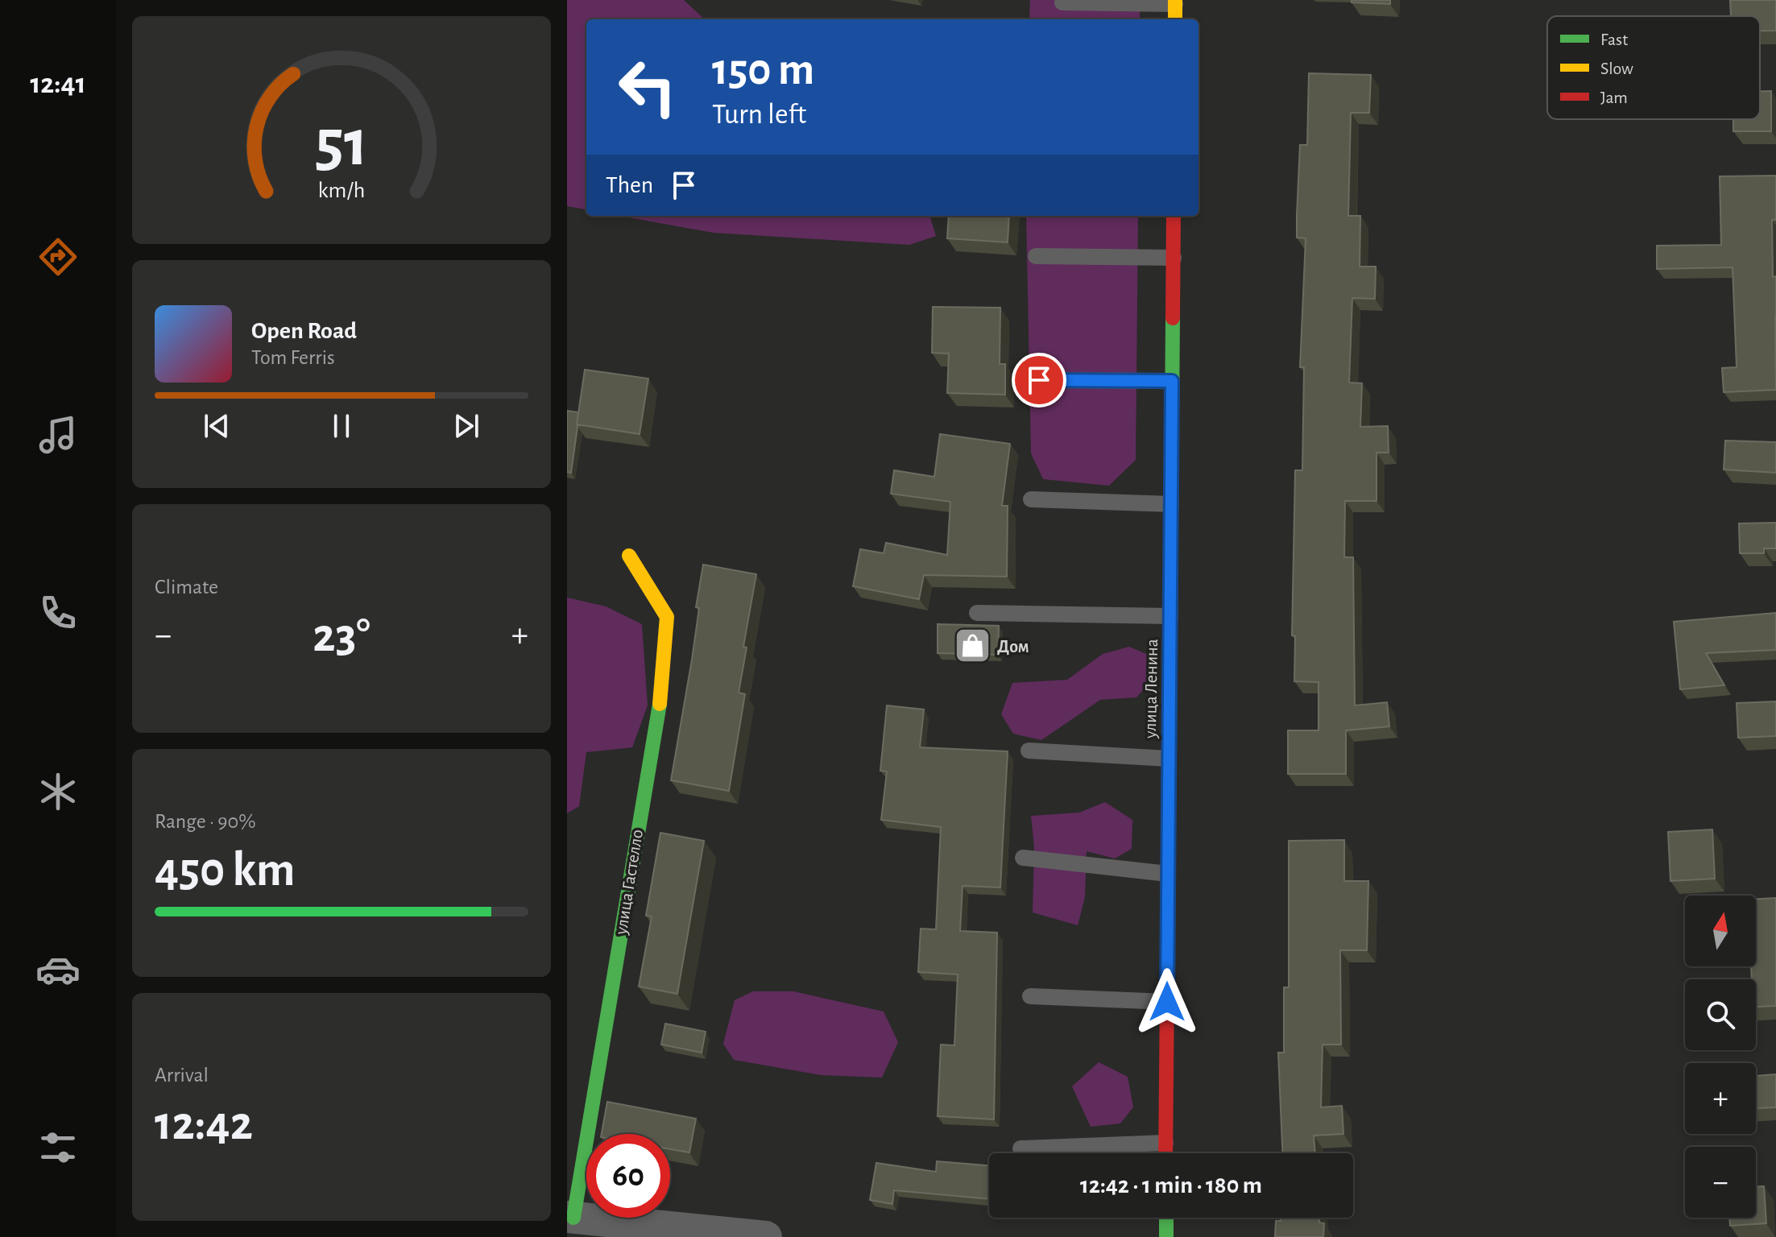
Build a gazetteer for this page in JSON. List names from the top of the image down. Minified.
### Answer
{"streets":{"main road":["улица Ленина","улица Гастелло"]},"places":{"shop":["Дом"]},"legend":["Fast","Slow","Jam"],"north":"top","page":{"tabs":"12:41","turn":["150 m","Turn left"],"then":"Then","song":["Open Road","Tom Ferris"],"tile":["Climate",["Range · 90%","450 km"],["Arrival","12:42"]],"heat":["−","23°","+"],"map_buttons":["+","−"],"limit":"60","trip":"12:42 · 1 min · 180 m","gauge":["51","km/h"]}}
